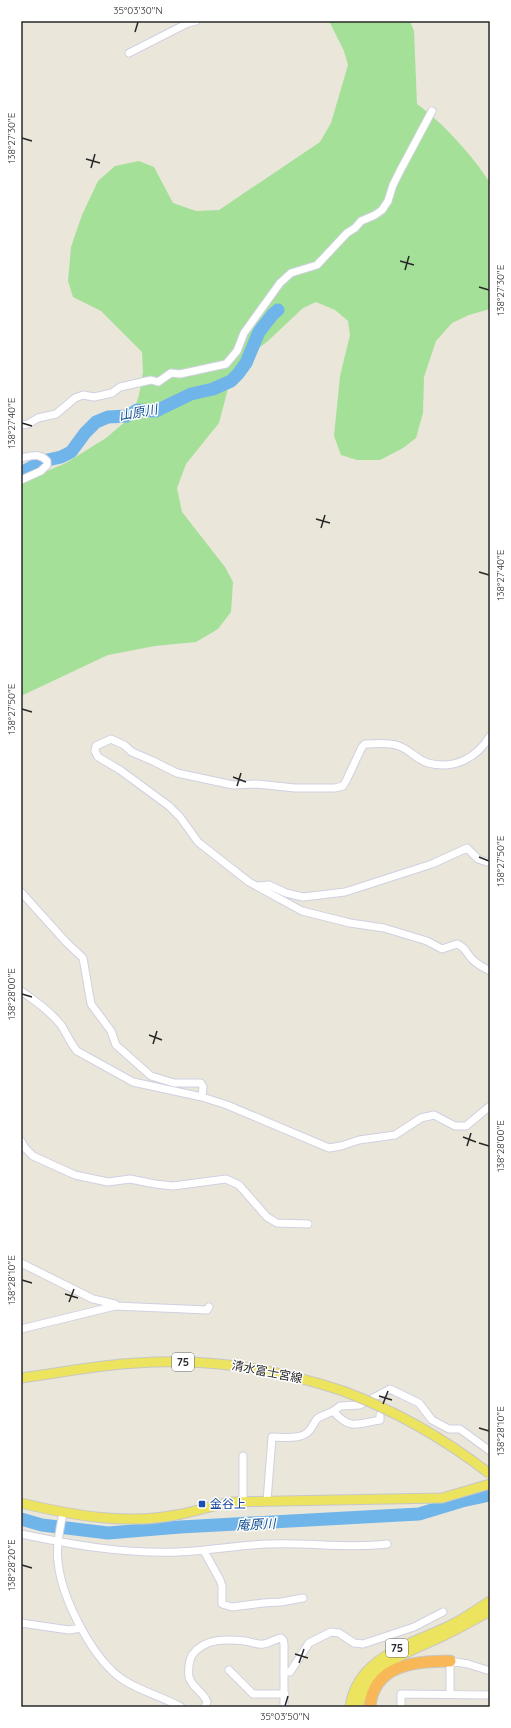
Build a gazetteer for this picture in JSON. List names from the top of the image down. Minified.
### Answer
{"streets":{"main road":["75","清水富士宮線"]},"water":["山原川","庵原川"],"places":{"transit":["金谷上"]},"coordinates":["35°03'30\"N","138°27'30\"E","138°27'40\"E","138°27'50\"E","138°28'00\"E","138°28'10\"E","138°28'20\"E","35°03'50\"N"]}
